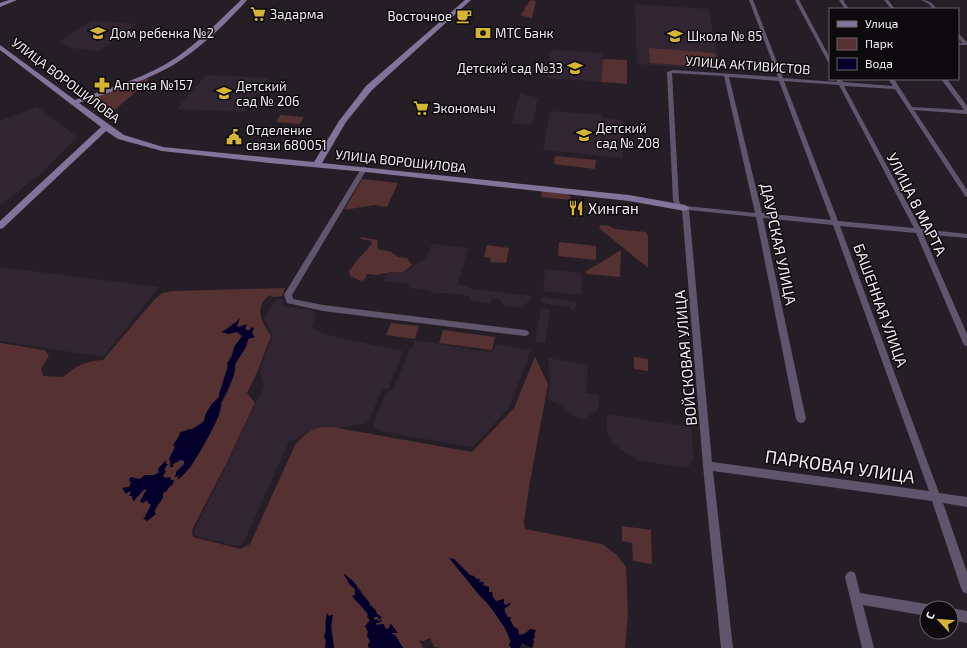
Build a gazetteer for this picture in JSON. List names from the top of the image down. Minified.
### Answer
{"streets":{"main road":["УЛИЦА ВОРОШИЛОВА"],"street":["УЛИЦА АКТИВИСТОВ","УЛИЦА 8 МАРТА","ДАУРСКАЯ УЛИЦА","БАШЕННАЯ УЛИЦА","ВОЙСКОВАЯ УЛИЦА","ПАРКОВАЯ УЛИЦА"]},"crossings":[["УЛИЦА АКТИВИСТОВ","УЛИЦА ВОРОШИЛОВА"],["УЛИЦА АКТИВИСТОВ","УЛИЦА 8 МАРТА"],["УЛИЦА АКТИВИСТОВ","ДАУРСКАЯ УЛИЦА"],["УЛИЦА АКТИВИСТОВ","БАШЕННАЯ УЛИЦА"],["УЛИЦА АКТИВИСТОВ","ВОЙСКОВАЯ УЛИЦА"],["УЛИЦА ВОРОШИЛОВА","ВОЙСКОВАЯ УЛИЦА"],["БАШЕННАЯ УЛИЦА","ПАРКОВАЯ УЛИЦА"],["ВОЙСКОВАЯ УЛИЦА","ПАРКОВАЯ УЛИЦА"]],"places":{"supermarket":["Задарма","Экономыч"],"cafe":["Восточное"],"school or university":["Дом ребенка №2","Школа № 85","Детский сад №33","Детский сад № 206","Детский сад № 208"],"bank":["МТС Банк"],"pharmacy":["Аптека №157"],"public building":["Отделение связи 680051"],"restaurant":["Хинган"]},"legend":["Улица","Парк","Вода"],"north":"top left"}
